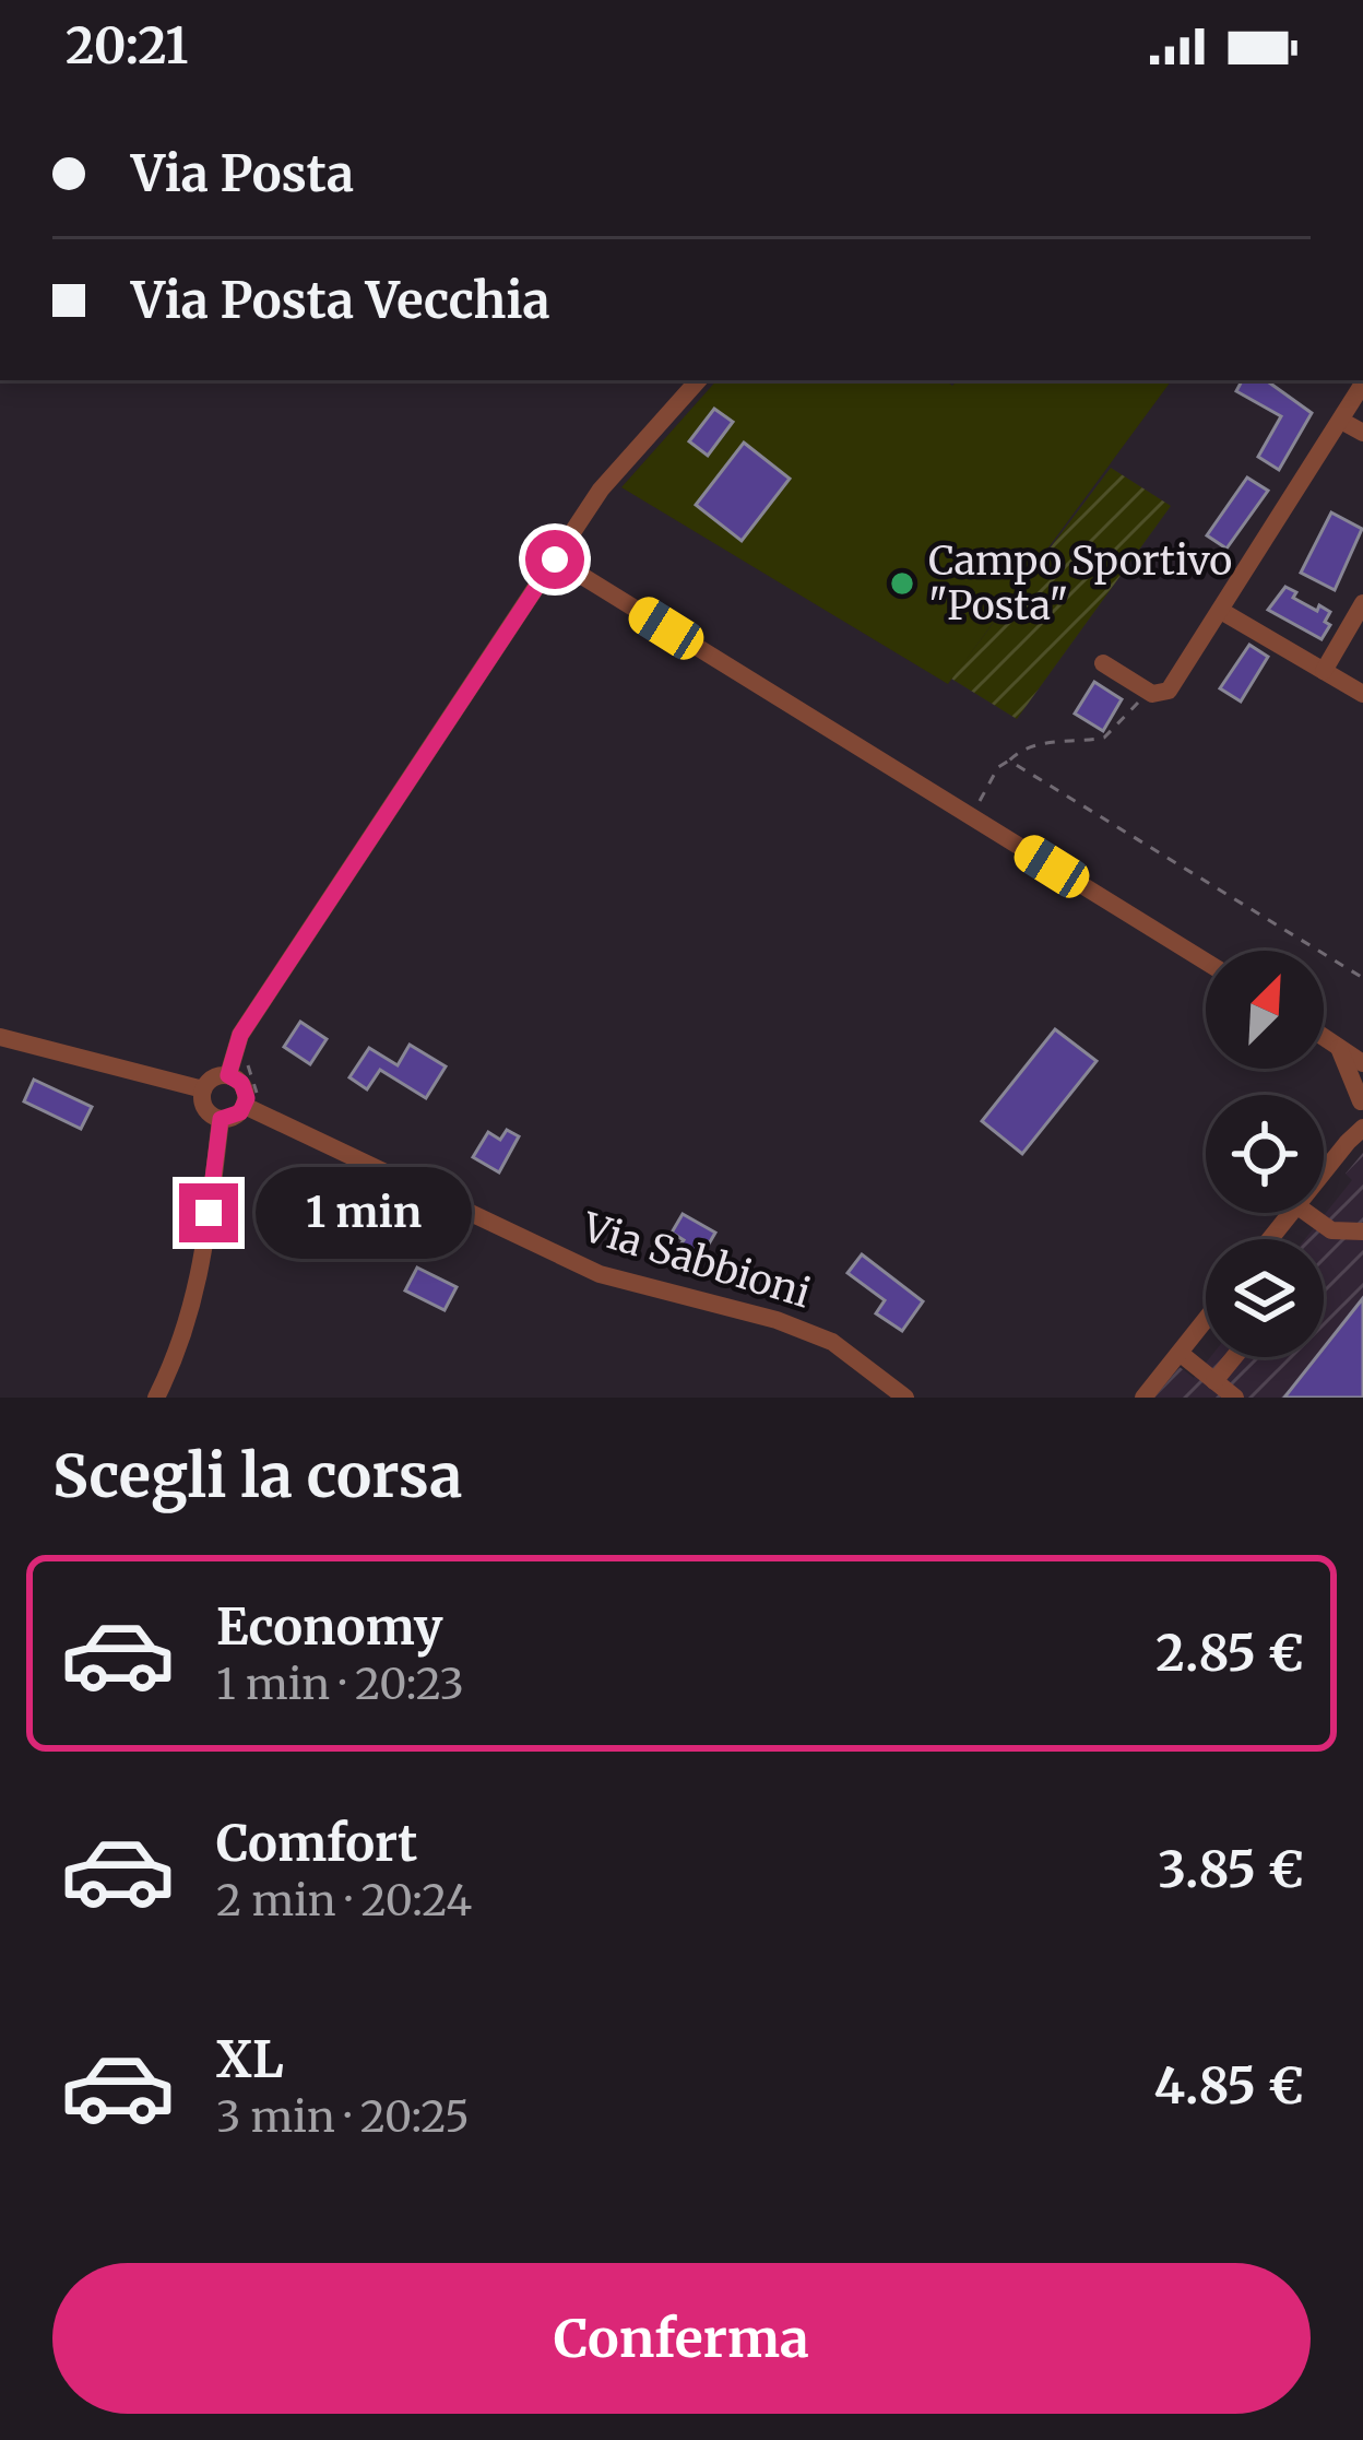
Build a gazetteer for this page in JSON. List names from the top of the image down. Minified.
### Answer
{"streets":{"street":["Via Sabbioni"]},"places":["Campo Sportivo \"Posta\""],"north":"top right","page":{"status":"20:21","banner":["Via Posta","Via Posta Vecchia"],"bubble":"1 min","heading":"Scegli la corsa","list":[{"name":"Economy","note":"1 min · 20:23","value":"2.85 €"},{"name":"Comfort","note":"2 min · 20:24","value":"3.85 €"},{"name":"XL","note":"3 min · 20:25","value":"4.85 €"}],"buttons":"Conferma"}}
